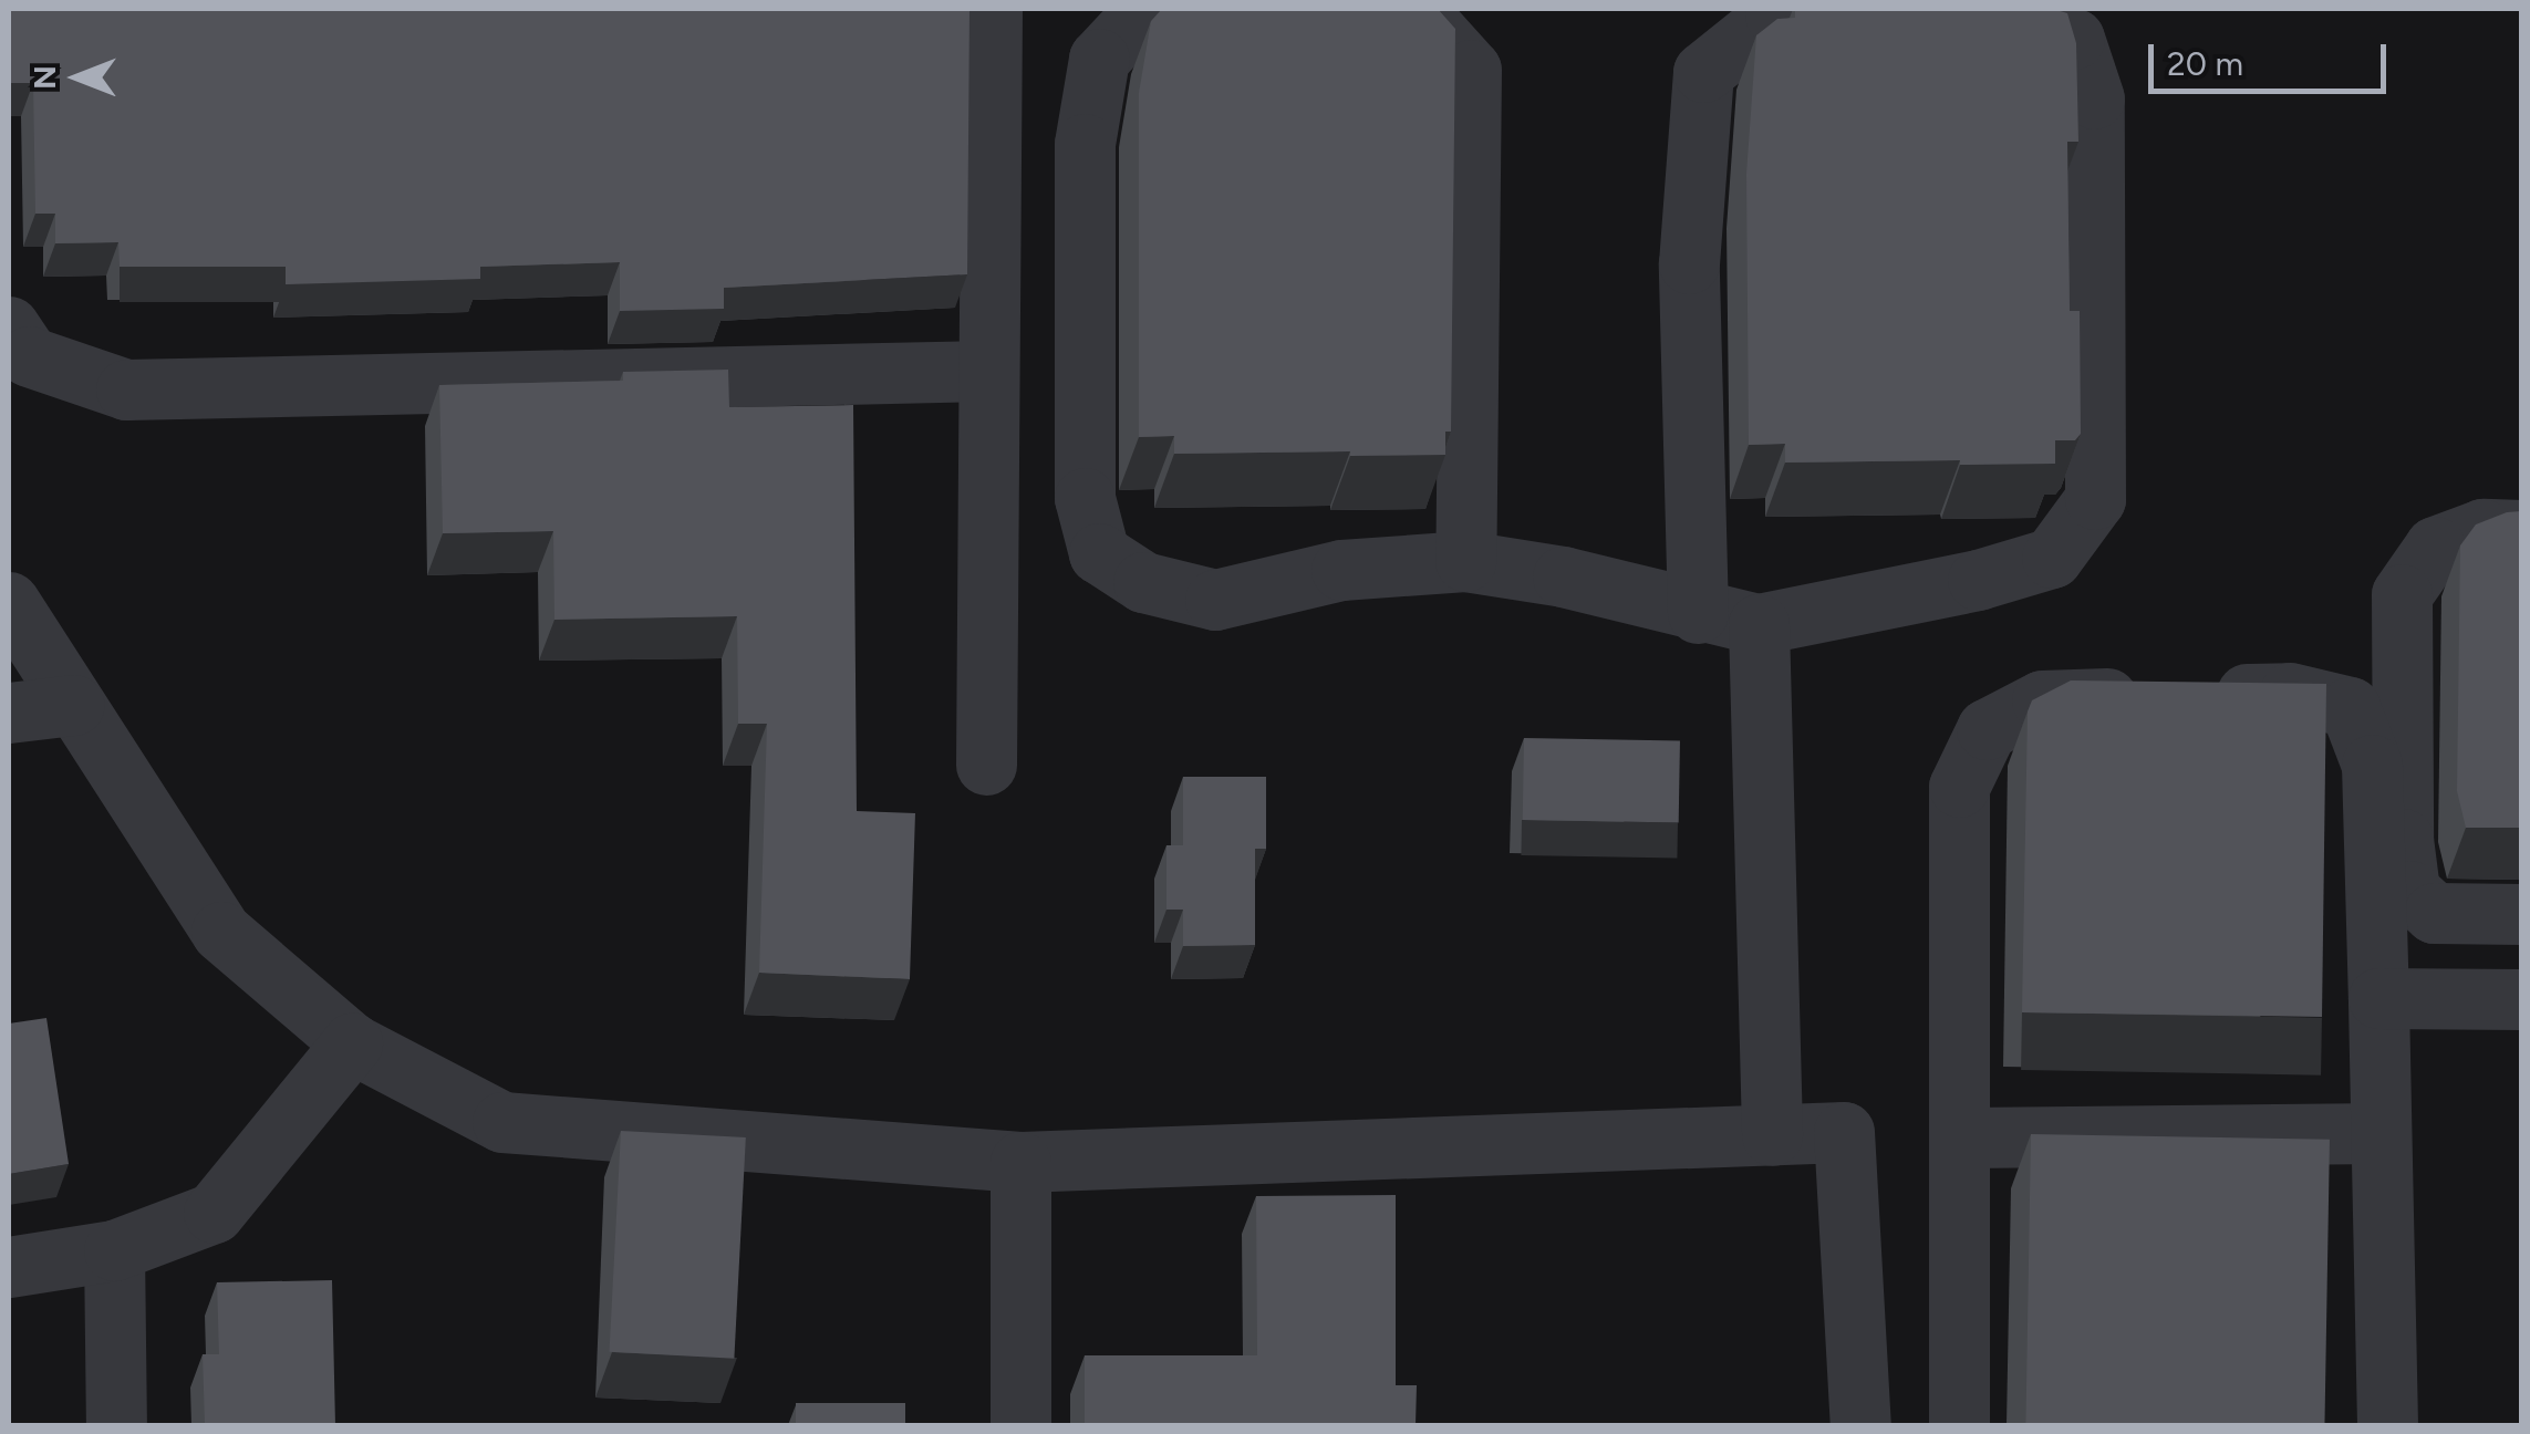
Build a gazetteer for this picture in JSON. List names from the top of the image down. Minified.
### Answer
{"scale_bar":"20 m","north":"left"}
